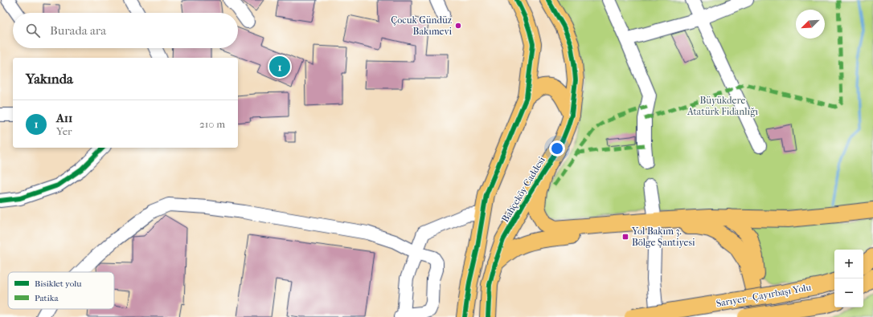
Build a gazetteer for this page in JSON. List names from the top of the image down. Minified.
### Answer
{"streets":{"main road":["Bahçeköy Caddesi","Sarıyer - Çayırbaşı Yolu"]},"parks":["Büyükdere Atatürk Fidanlığı"],"places":{"other":["Çocuk Gündüz Bakımevi"],"transit":["Yol Bakım 3. Bölge Şantiyesi"]},"legend":["Bisiklet yolu","Patika"],"north":"bottom left","page":{"search":"Burada ara","pins":"1","heading":"Yakında","list":[{"mark":"1","name":"A11","note":"Yer","value":"210 m"}],"map_buttons":["+","−"]}}
